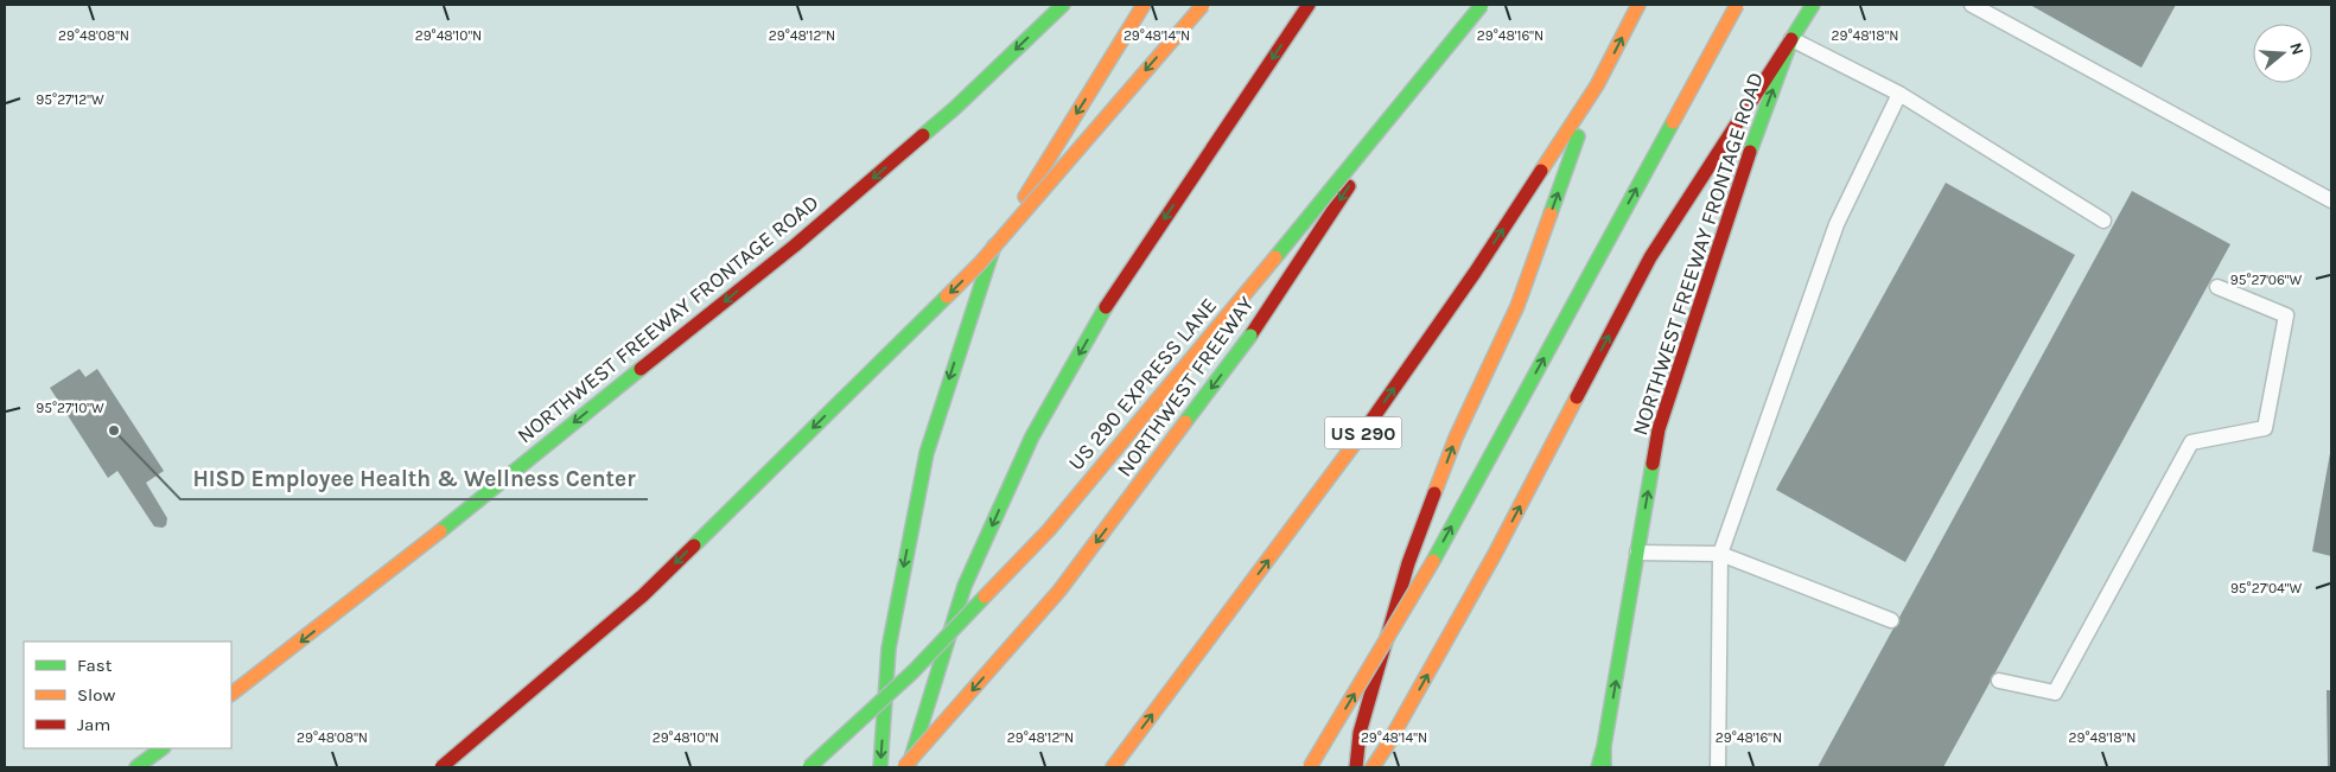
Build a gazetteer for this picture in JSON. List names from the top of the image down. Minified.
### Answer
{"streets":{"main road":["NORTHWEST FREEWAY FRONTAGE ROAD","US 290 EXPRESS LANE","NORTHWEST FREEWAY","US 290"]},"places":["HISD Employee Health & Wellness Center"],"legend":["Fast","Slow","Jam"],"north":"right","coordinates":["29°48'08\"N","29°48'10\"N","29°48'12\"N","29°48'14\"N","29°48'16\"N","29°48'18\"N","95°27'12\"W","95°27'06\"W","95°27'10\"W","95°27'04\"W"]}
